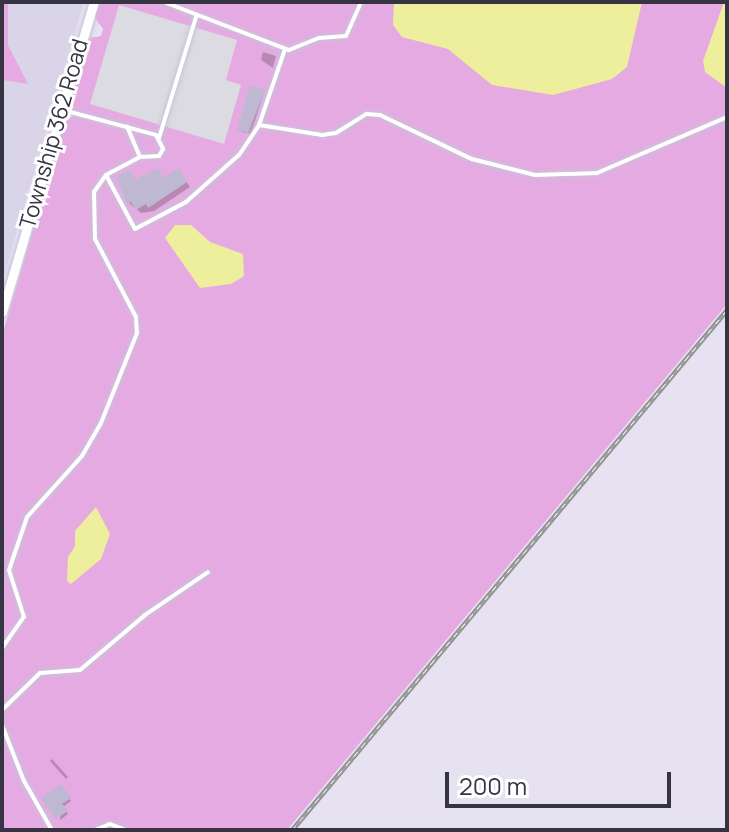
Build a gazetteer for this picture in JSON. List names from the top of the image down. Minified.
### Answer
{"streets":{"street":["Township 362 Road"]},"scale_bar":"200 m"}
